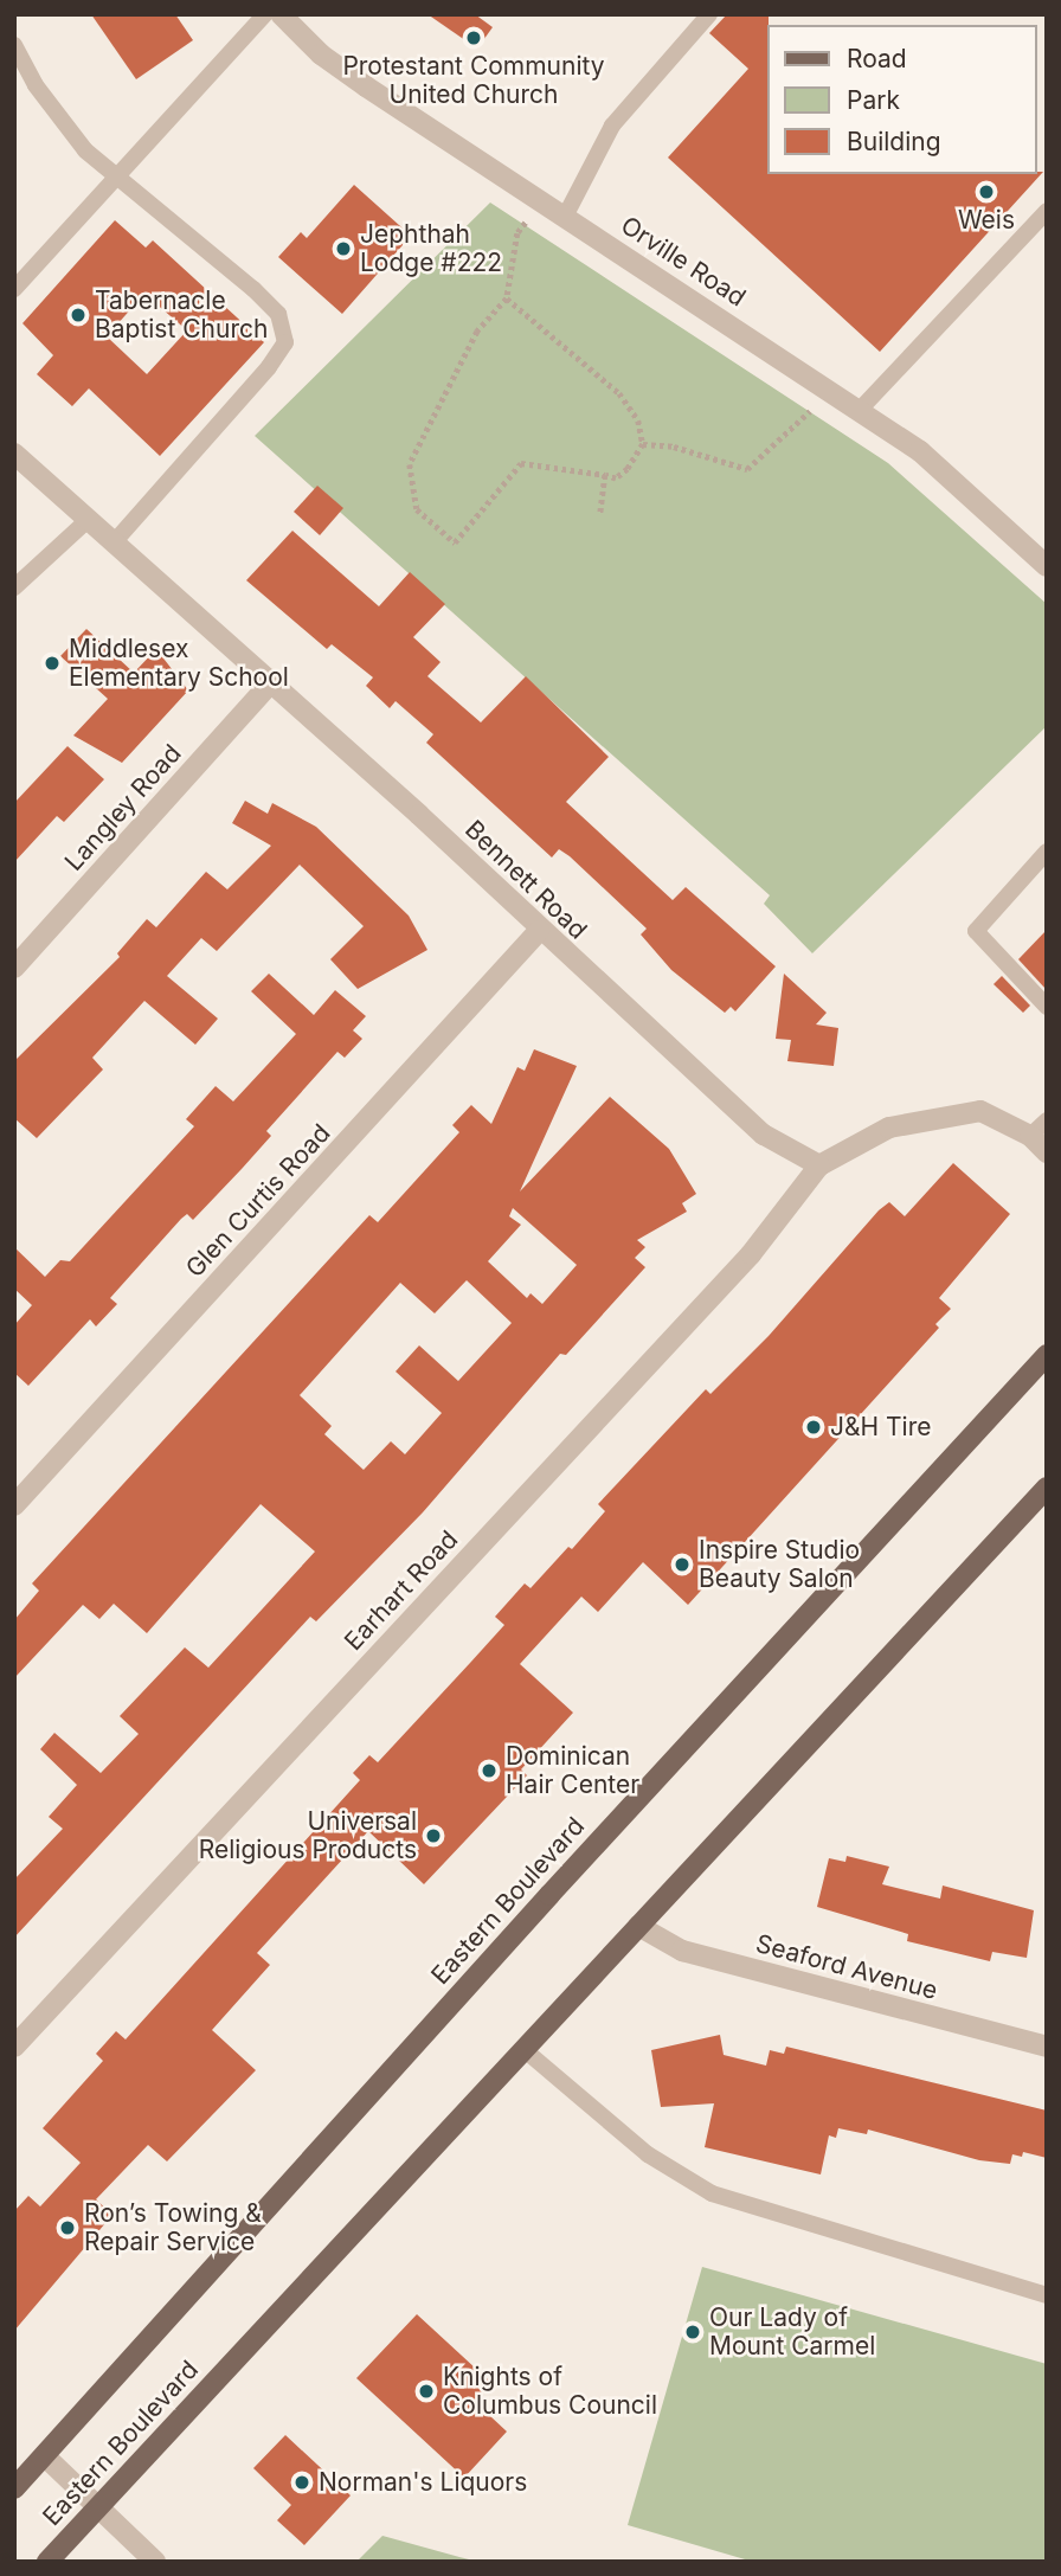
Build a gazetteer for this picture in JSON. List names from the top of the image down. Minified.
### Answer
{"streets":{"main road":["Eastern Boulevard"],"street":["Orville Road","Langley Road","Bennett Road","Glen Curtis Road","Earhart Road","Seaford Avenue"]},"crossings":[["Langley Road","Bennett Road"],["Bennett Road","Glen Curtis Road"],["Bennett Road","Earhart Road"],["Eastern Boulevard","Seaford Avenue"]],"places":["Protestant Community United Church","Weis","Jephthah Lodge #222","Tabernacle Baptist Church","Middlesex Elementary School","J&H Tire","Inspire Studio Beauty Salon","Dominican Hair Center","Universal Religious Products","Ron’s Towing & Repair Service","Our Lady of Mount Carmel","Knights of Columbus Council","Norman's Liquors"],"legend":["Road","Park","Building"]}
